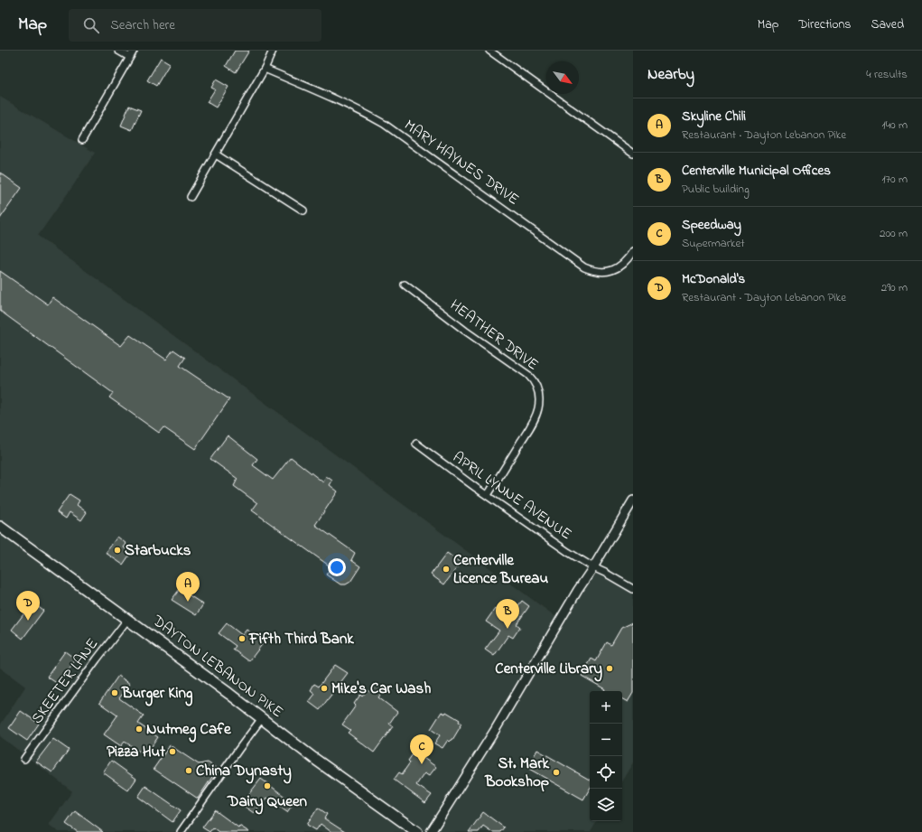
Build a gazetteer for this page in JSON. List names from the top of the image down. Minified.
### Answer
{"streets":{"main road":["DAYTON LEBANON PIKE"],"street":["MARY HAYNES DRIVE","HEATHER DRIVE","APRIL LYNNE AVENUE","SKEETER LANE"]},"crossings":[["HEATHER DRIVE","APRIL LYNNE AVENUE"],["DAYTON LEBANON PIKE","SKEETER LANE"]],"places":["Starbucks","Centerville Licence Bureau","Fifth Third Bank","Centerville Library","Mike's Car Wash","Burger King","Nutmeg Cafe","Pizza Hut","China Dynasty","St. Mark Bookshop","Dairy Queen"],"north":"bottom right","page":{"header":"Map","search":"Search here","nav":["Map","Directions","Saved"],"heading":["Nearby","4 results"],"list":[{"mark":"A","name":"Skyline Chili","note":"Restaurant · Dayton Lebanon Pike","value":"140 m"},{"mark":"B","name":"Centerville Municipal Offices","note":"Public building","value":"170 m"},{"mark":"C","name":"Speedway","note":"Supermarket","value":"200 m"},{"mark":"D","name":"McDonald's","note":"Restaurant · Dayton Lebanon Pike","value":"290 m"}],"pins":["A","D","B","C"],"map_buttons":["+","−"]}}
